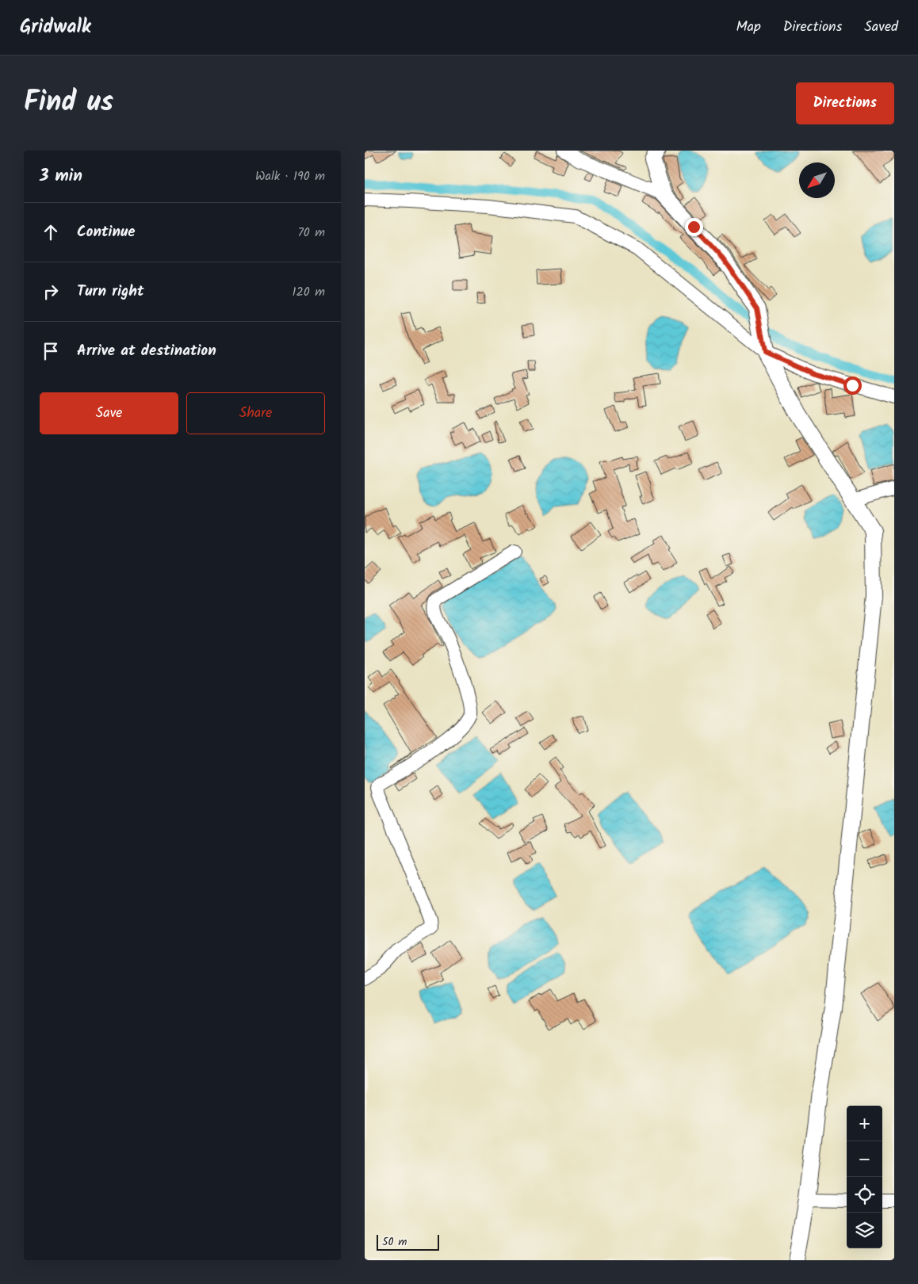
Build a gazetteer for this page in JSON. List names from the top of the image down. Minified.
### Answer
{"scale_bar":"50 m","north":"bottom left","page":{"header":"Gridwalk","nav":["Map","Directions","Saved"],"title":"Find us","buttons":["Directions",["Save","Share"]],"heading":["3 min","Walk · 190 m"],"list":[["Continue","70 m"],["Turn right","120 m"],"Arrive at destination"],"map_buttons":["+","−"],"scale":"50 m"}}
